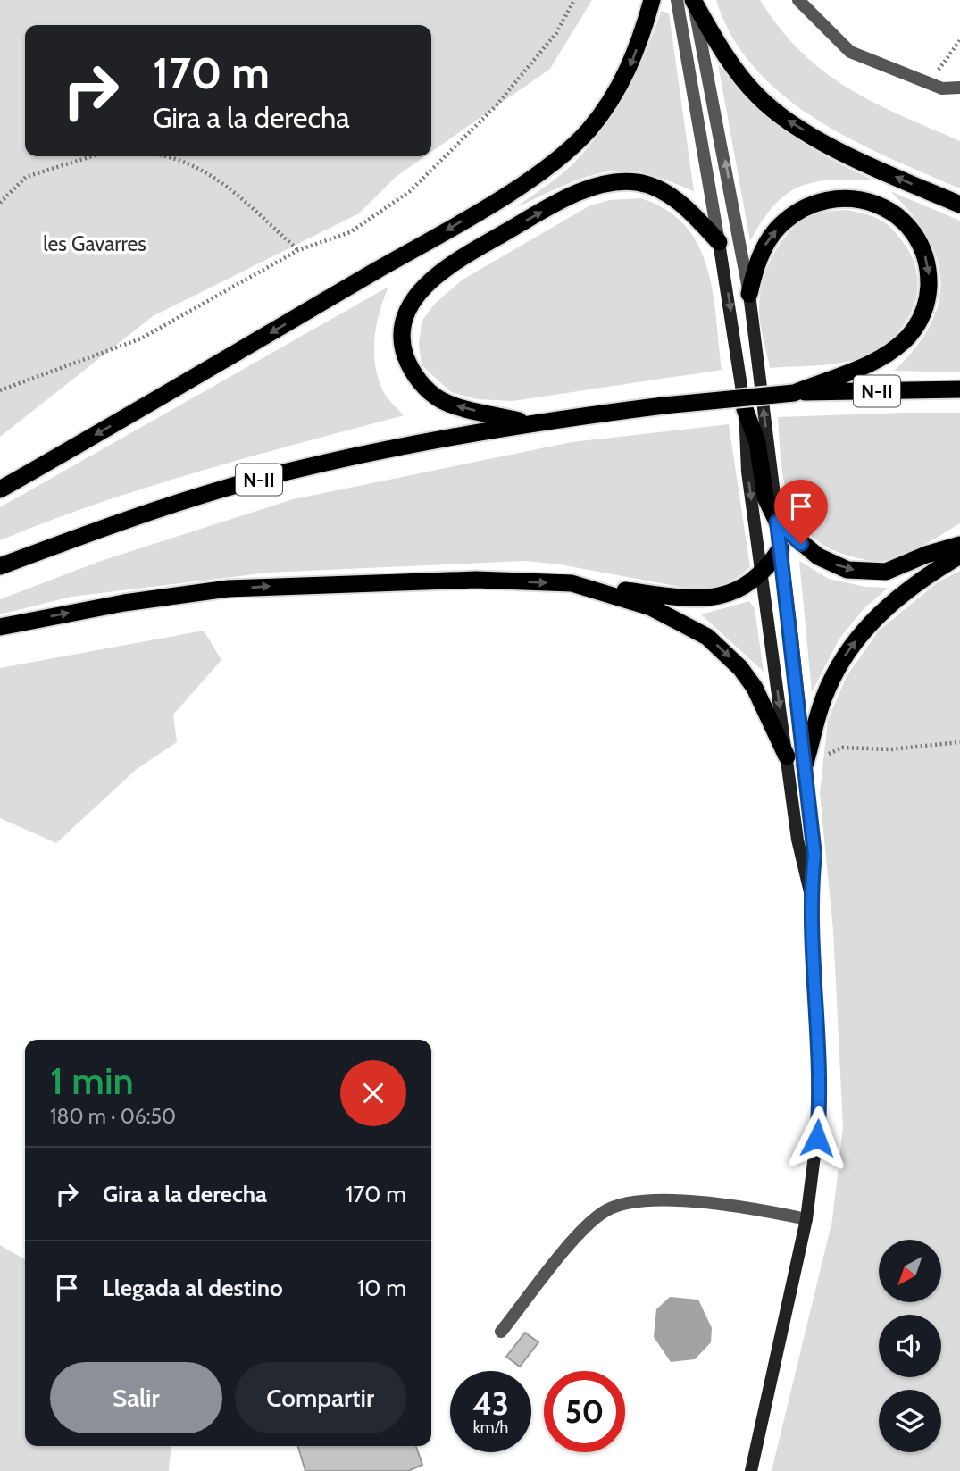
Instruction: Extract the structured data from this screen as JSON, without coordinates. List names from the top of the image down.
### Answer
{
  "streets": {
    "highway": ["N-II"]
  },
  "parks": ["les Gavarres"],
  "north": "bottom left",
  "page": {
    "turn": ["170 m", "Gira a la derecha"],
    "heading": ["1 min", "180 m · 06:50"],
    "list": [
      {
        "name": "Gira a la derecha",
        "value": "170 m"
      },
      {
        "name": "Llegada al destino",
        "value": "10 m"
      }
    ],
    "buttons": ["Salir", "Compartir"],
    "speed": "43 km/h",
    "limit": "50"
  }
}
